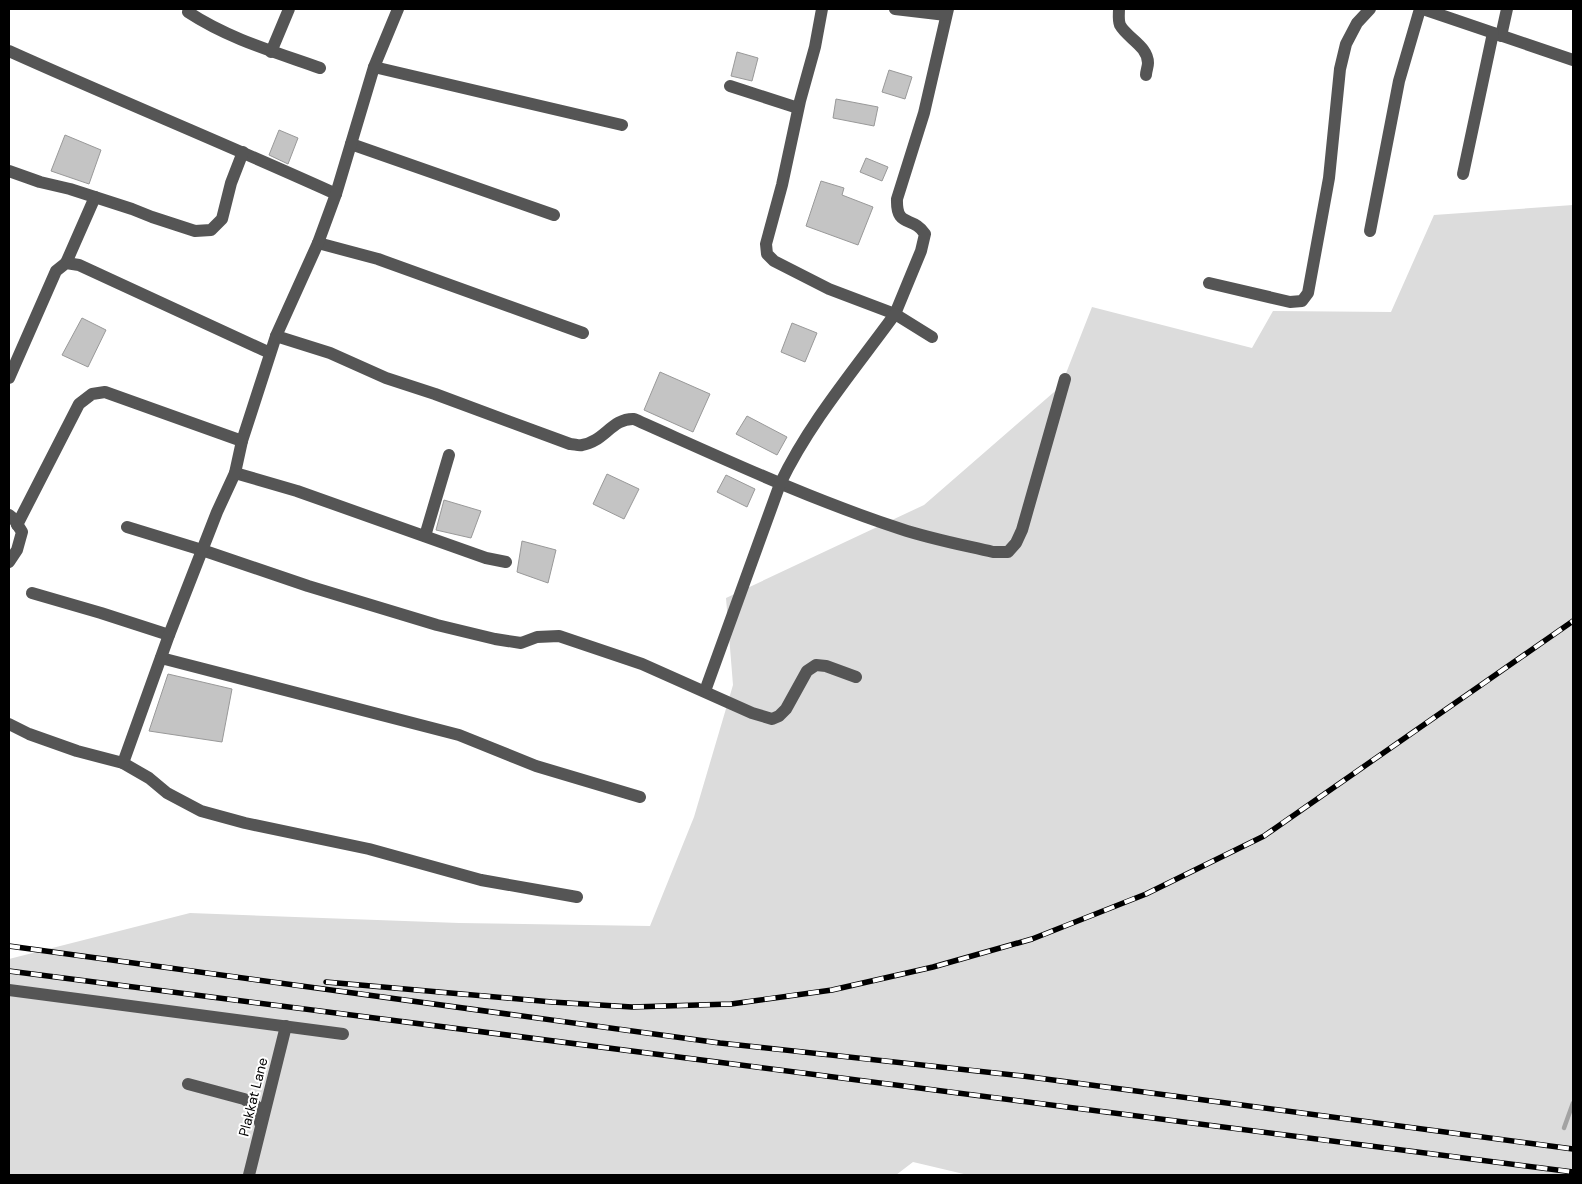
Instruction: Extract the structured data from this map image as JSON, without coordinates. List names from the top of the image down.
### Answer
{
  "streets": {
    "street": ["Plakkat Lane"]
  }
}
